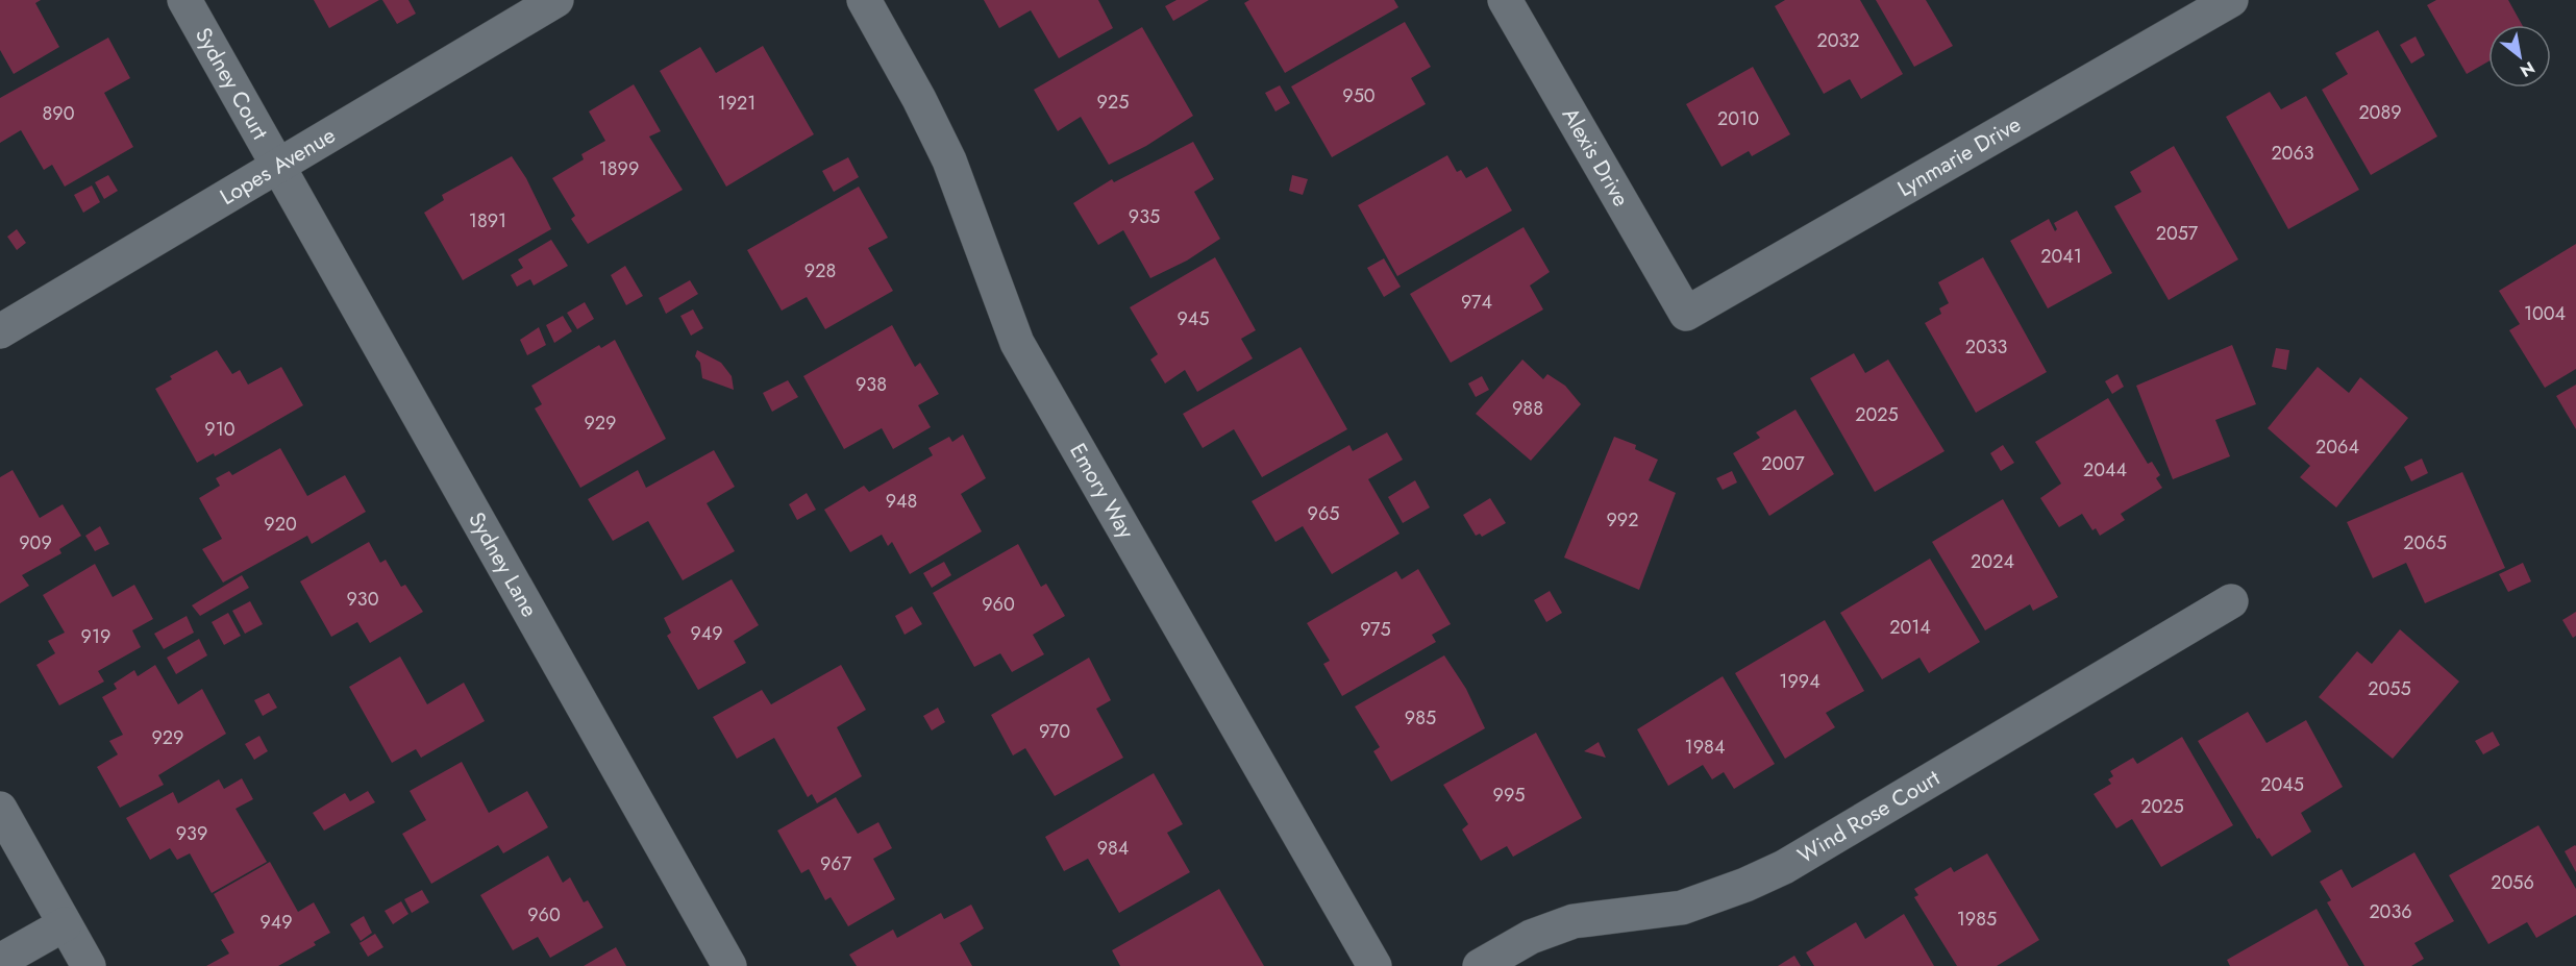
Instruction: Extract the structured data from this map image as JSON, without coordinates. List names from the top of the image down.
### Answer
{
  "streets": {
    "street": [
      "Sydney Court",
      "Alexis Drive",
      "Lynmarie Drive",
      "Lopes Avenue",
      "Emory Way",
      "Sydney Lane",
      "Wind Rose Court"
    ]
  },
  "crossings": [
    ["Sydney Court", "Lopes Avenue"],
    ["Sydney Court", "Sydney Lane"],
    ["Alexis Drive", "Lynmarie Drive"],
    ["Lopes Avenue", "Sydney Lane"]
  ],
  "house_numbers": [
    "2032",
    "950",
    "925",
    "1921",
    "2089",
    "890",
    "2010",
    "2063",
    "1899",
    "935",
    "1891",
    "2057",
    "2041",
    "928",
    "974",
    "1004",
    "945",
    "2033",
    "938",
    "988",
    "2025",
    "929",
    "910",
    "2064",
    "2007",
    "2044",
    "948",
    "965",
    "992",
    "920",
    "909",
    "2065",
    "2024",
    "930",
    "960",
    "2014",
    "975",
    "949",
    "919",
    "1994",
    "2055",
    "985",
    "970",
    "929",
    "1984",
    "2045",
    "995",
    "2025",
    "939",
    "984",
    "967",
    "2056",
    "2036",
    "960",
    "1985",
    "949"
  ],
  "north": "bottom right"
}
